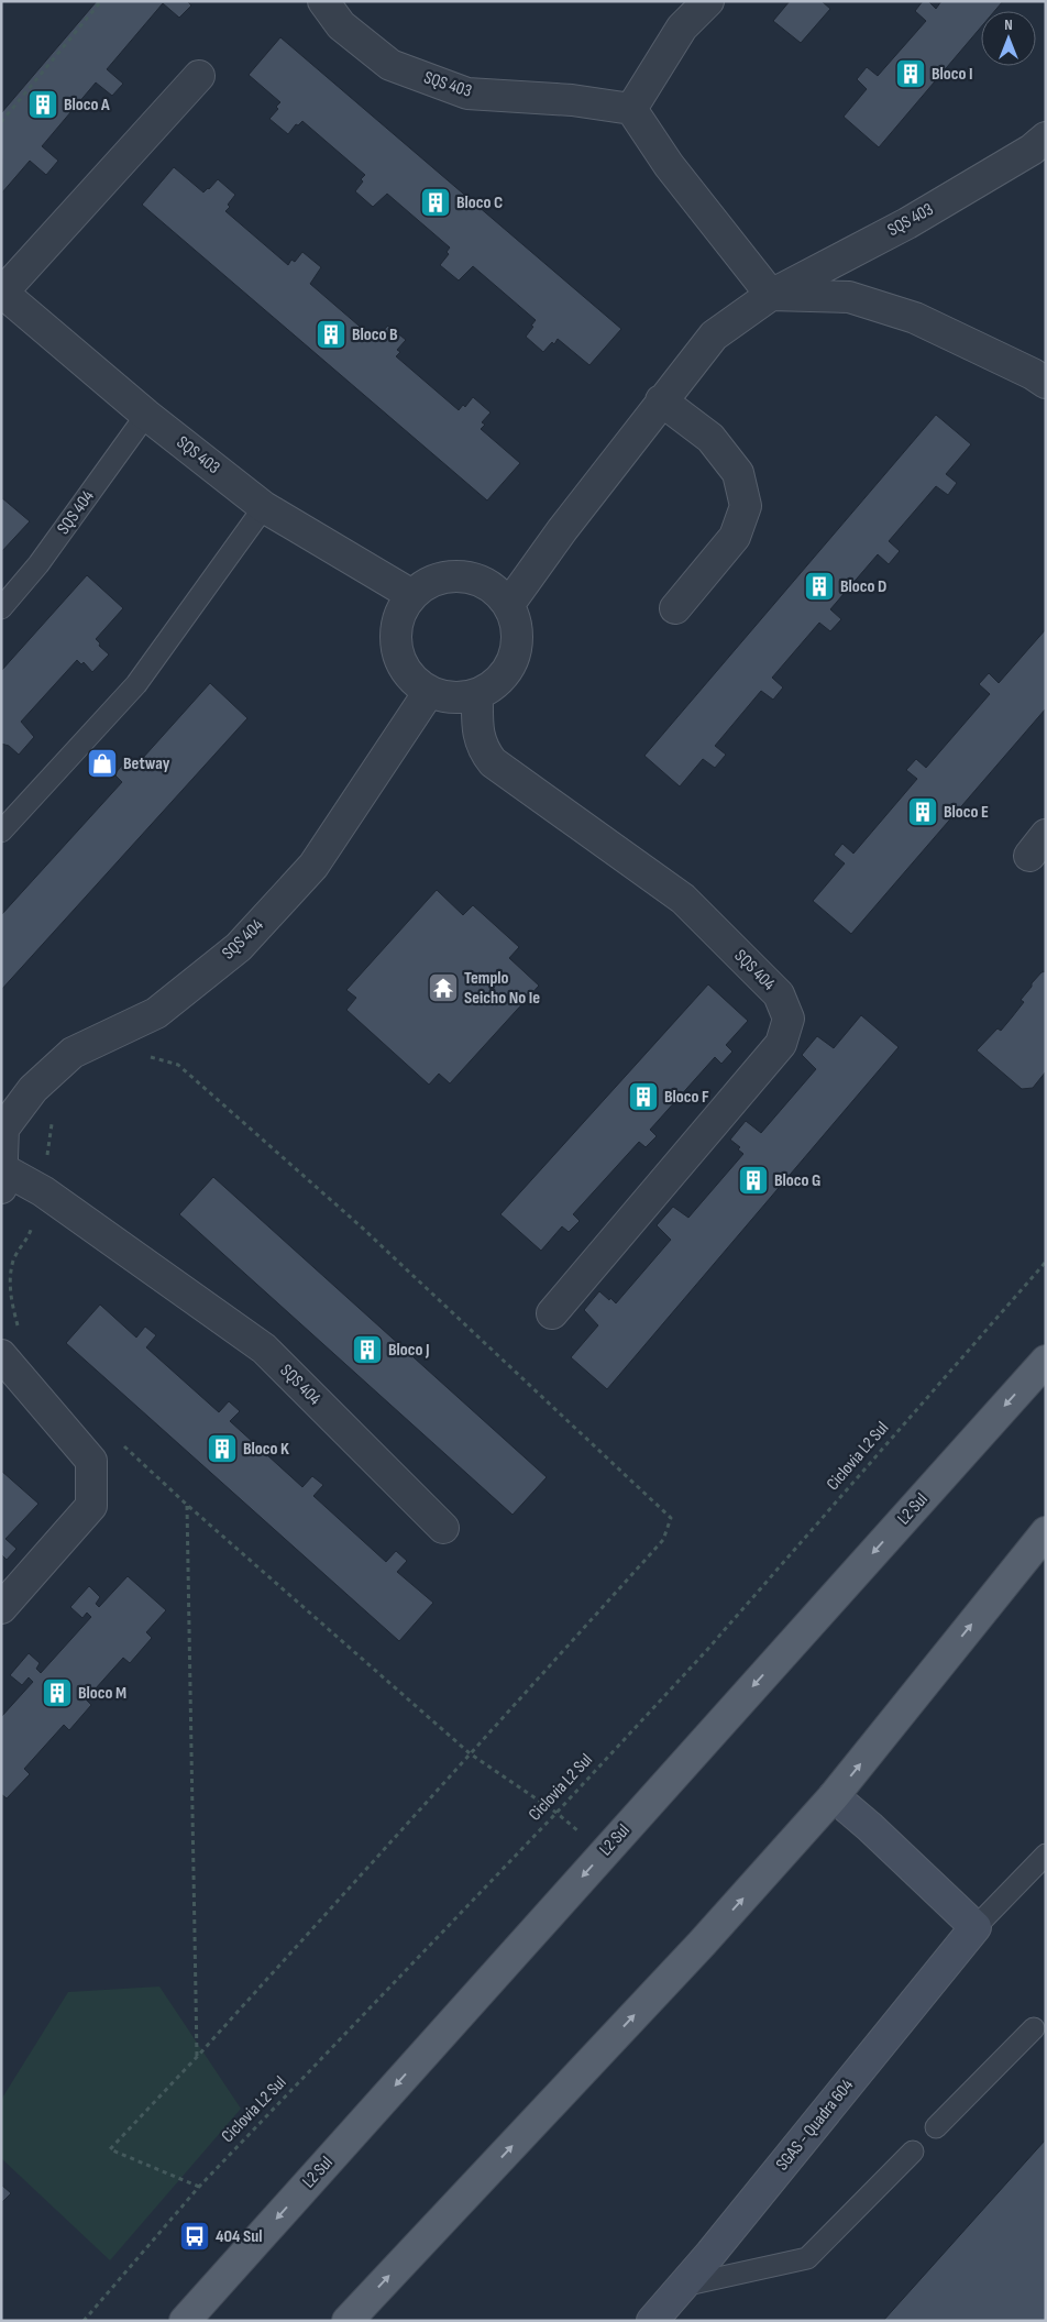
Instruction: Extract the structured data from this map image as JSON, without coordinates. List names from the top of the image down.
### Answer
{
  "streets": {
    "main road": ["L2 Sul"],
    "street": ["SQS 403", "SQS 404", "SGAS - Quadra 604"],
    "path": ["Ciclovia L2 Sul"]
  },
  "crossings": [
    ["SQS 403", "SQS 404"]
  ],
  "places": {
    "building": [
      "Bloco I",
      "Bloco A",
      "Bloco C",
      "Bloco B",
      "Bloco D",
      "Bloco E",
      "Bloco F",
      "Bloco G",
      "Bloco J",
      "Bloco K",
      "Bloco M"
    ],
    "shop": ["Betway"],
    "temple": ["Templo Seicho No Ie"],
    "bus stop": ["404 Sul"]
  },
  "north": "top"
}
